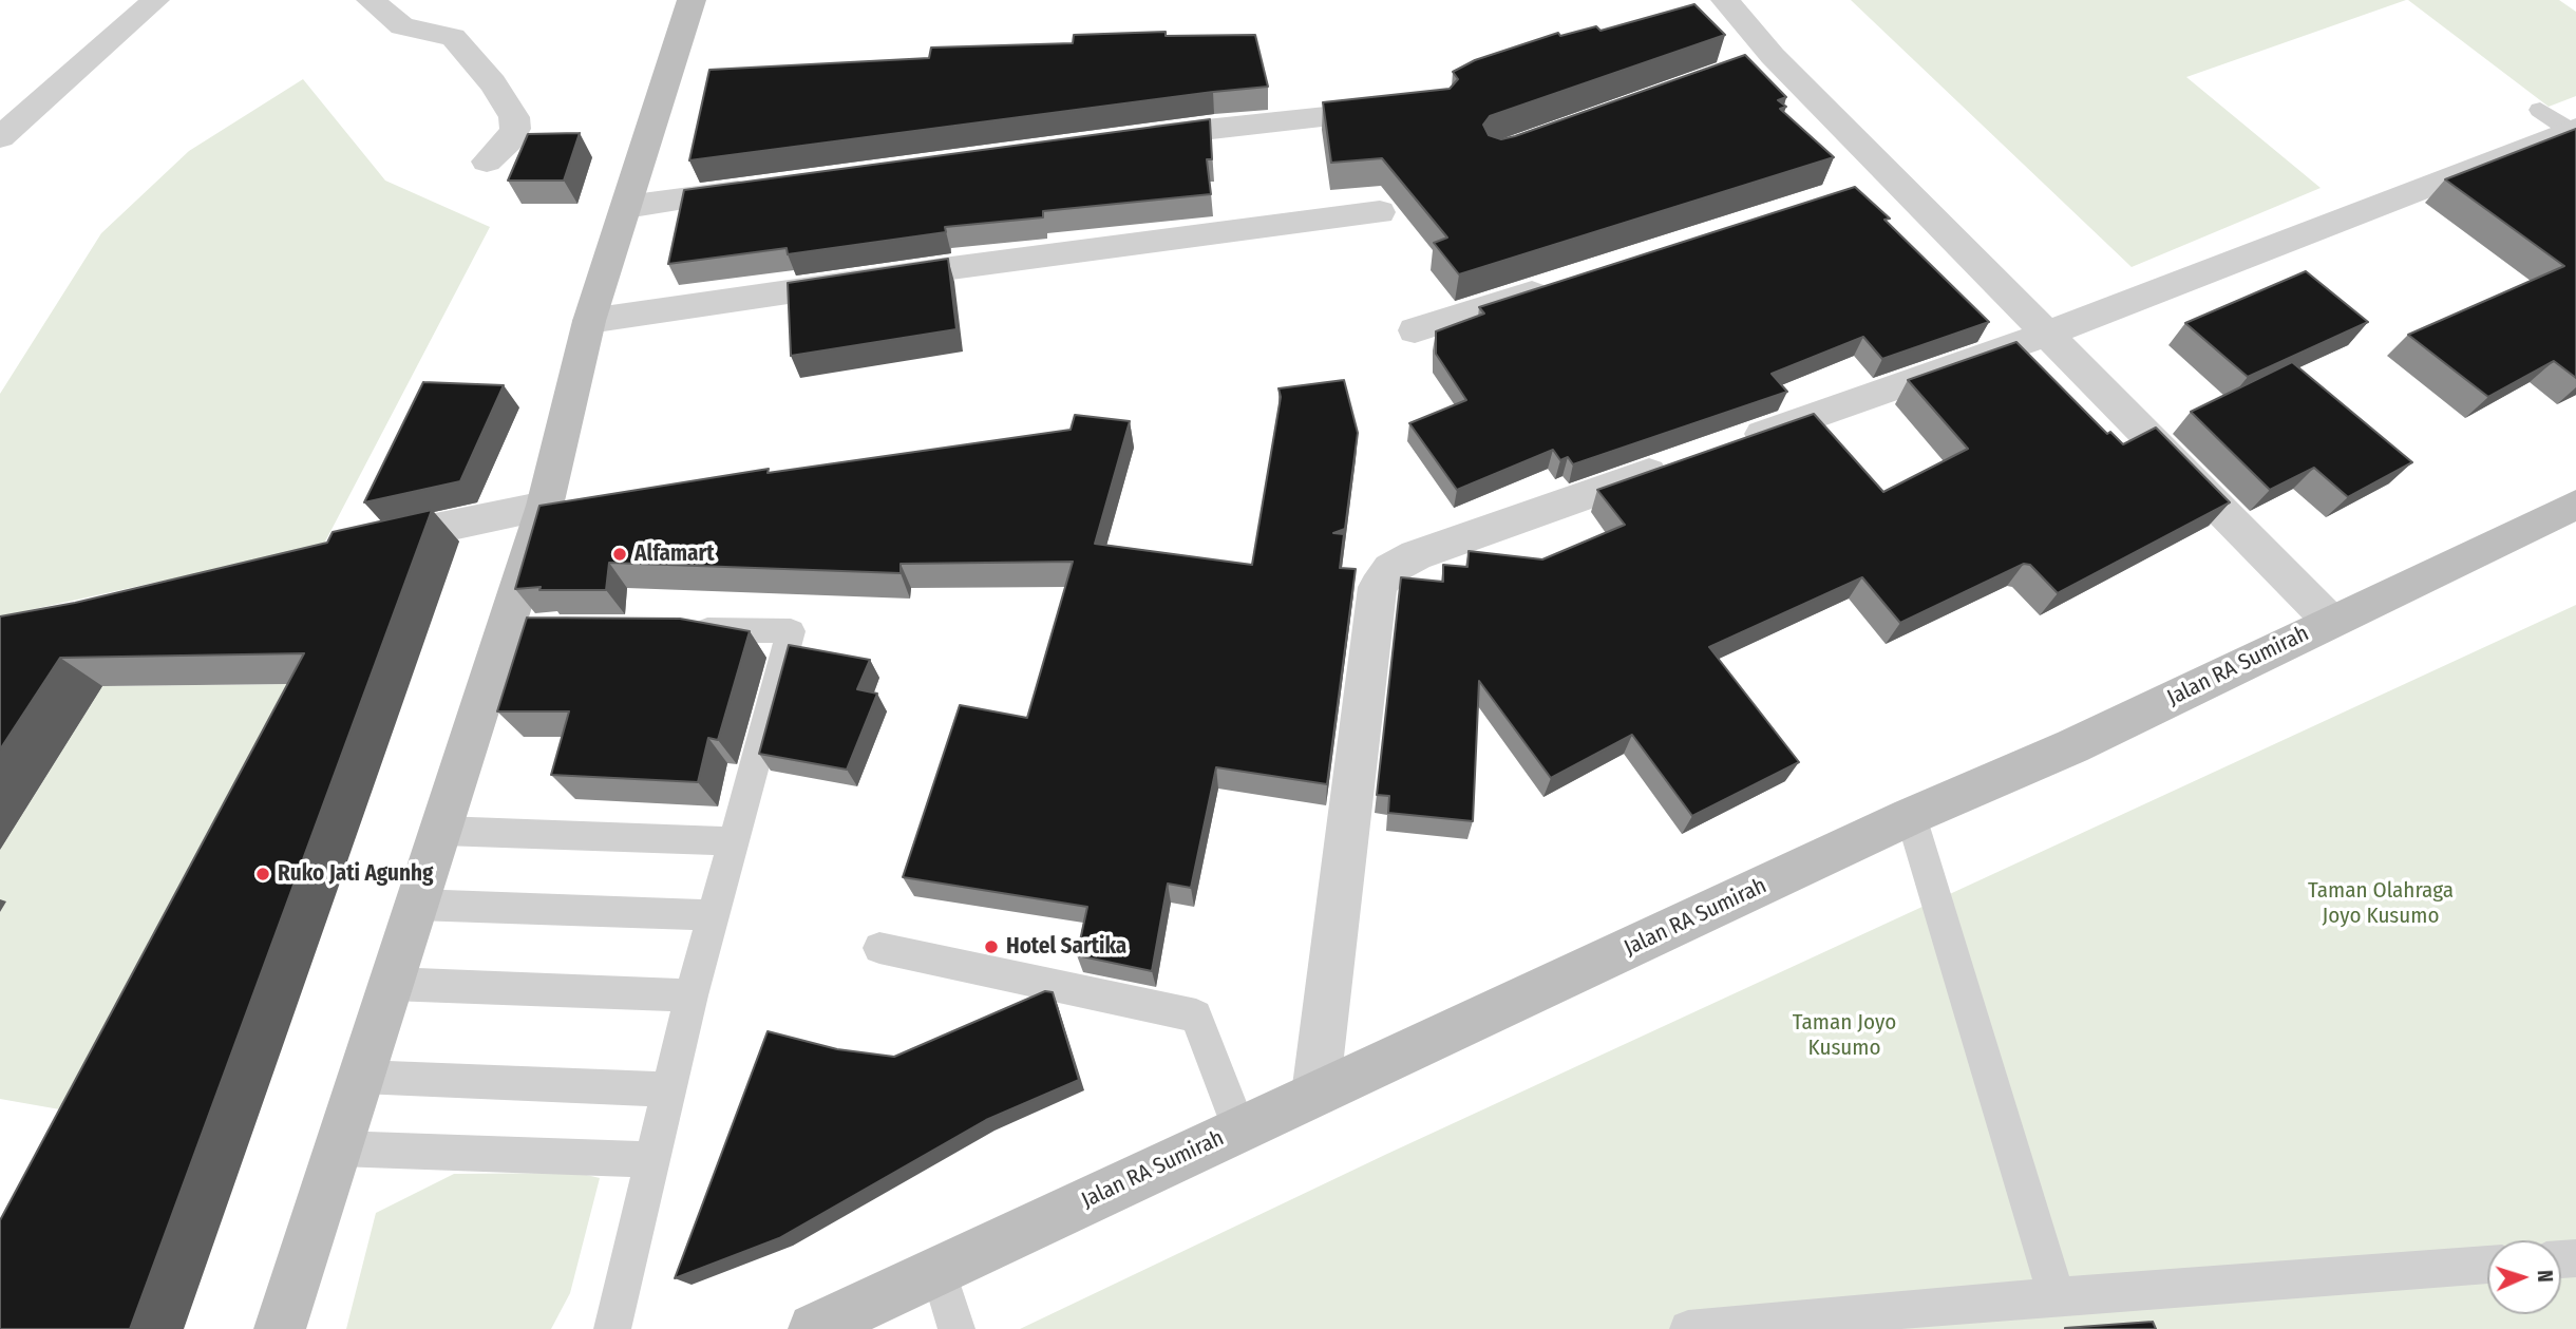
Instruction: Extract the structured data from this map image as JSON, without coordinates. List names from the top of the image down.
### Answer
{
  "streets": {
    "main road": ["Jalan RA Sumirah"]
  },
  "parks": ["Taman Olahraga Joyo Kusumo", "Taman Joyo Kusumo"],
  "places": ["Alfamart", "Ruko Jati Agunhg", "Hotel Sartika"],
  "north": "right"
}
